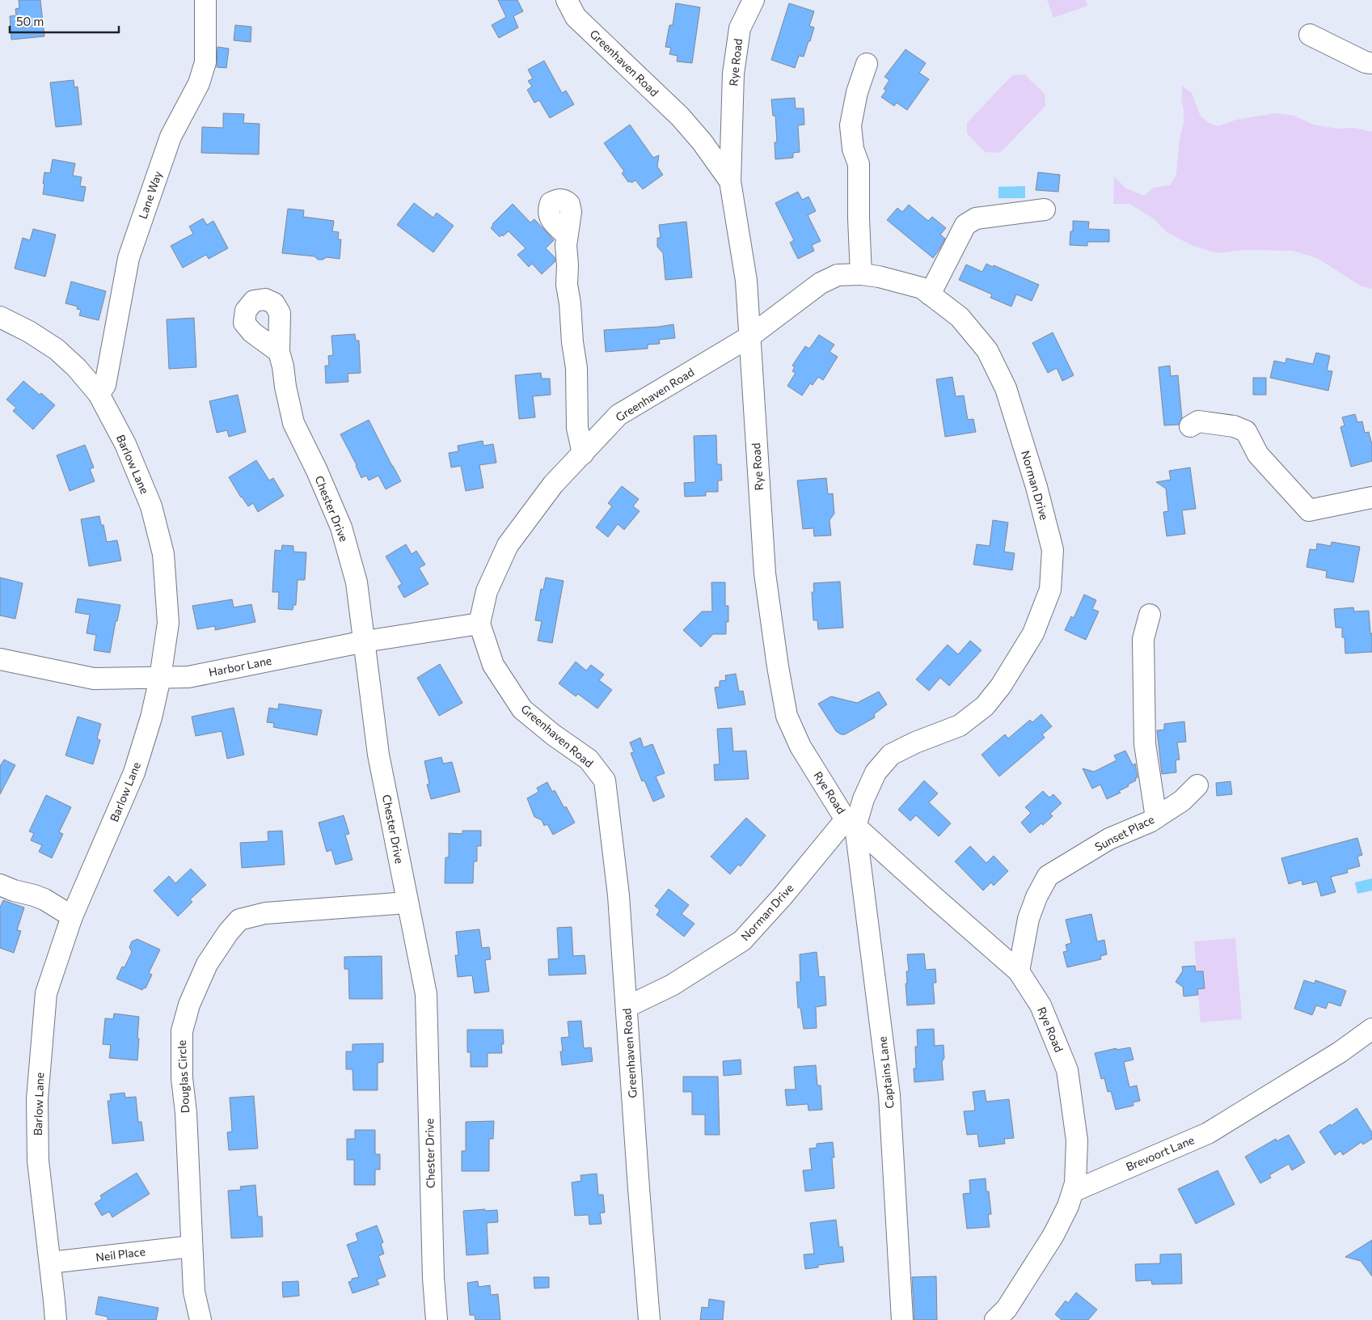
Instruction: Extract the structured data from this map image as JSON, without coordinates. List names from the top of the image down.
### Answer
{
  "streets": {
    "street": [
      "Rye Road",
      "Greenhaven Road",
      "Lane Way",
      "Barlow Lane",
      "Norman Drive",
      "Chester Drive",
      "Harbor Lane",
      "Sunset Place",
      "Captains Lane",
      "Douglas Circle",
      "Brevoort Lane",
      "Neil Place"
    ]
  },
  "crossings": [
    ["Rye Road", "Greenhaven Road"],
    ["Rye Road", "Norman Drive"],
    ["Rye Road", "Sunset Place"],
    ["Rye Road", "Captains Lane"],
    ["Rye Road", "Brevoort Lane"],
    ["Greenhaven Road", "Norman Drive"],
    ["Greenhaven Road", "Harbor Lane"],
    ["Lane Way", "Barlow Lane"],
    ["Barlow Lane", "Harbor Lane"],
    ["Barlow Lane", "Neil Place"],
    ["Norman Drive", "Captains Lane"],
    ["Chester Drive", "Harbor Lane"],
    ["Chester Drive", "Douglas Circle"],
    ["Douglas Circle", "Neil Place"]
  ],
  "scale_bar": "50 m"
}
